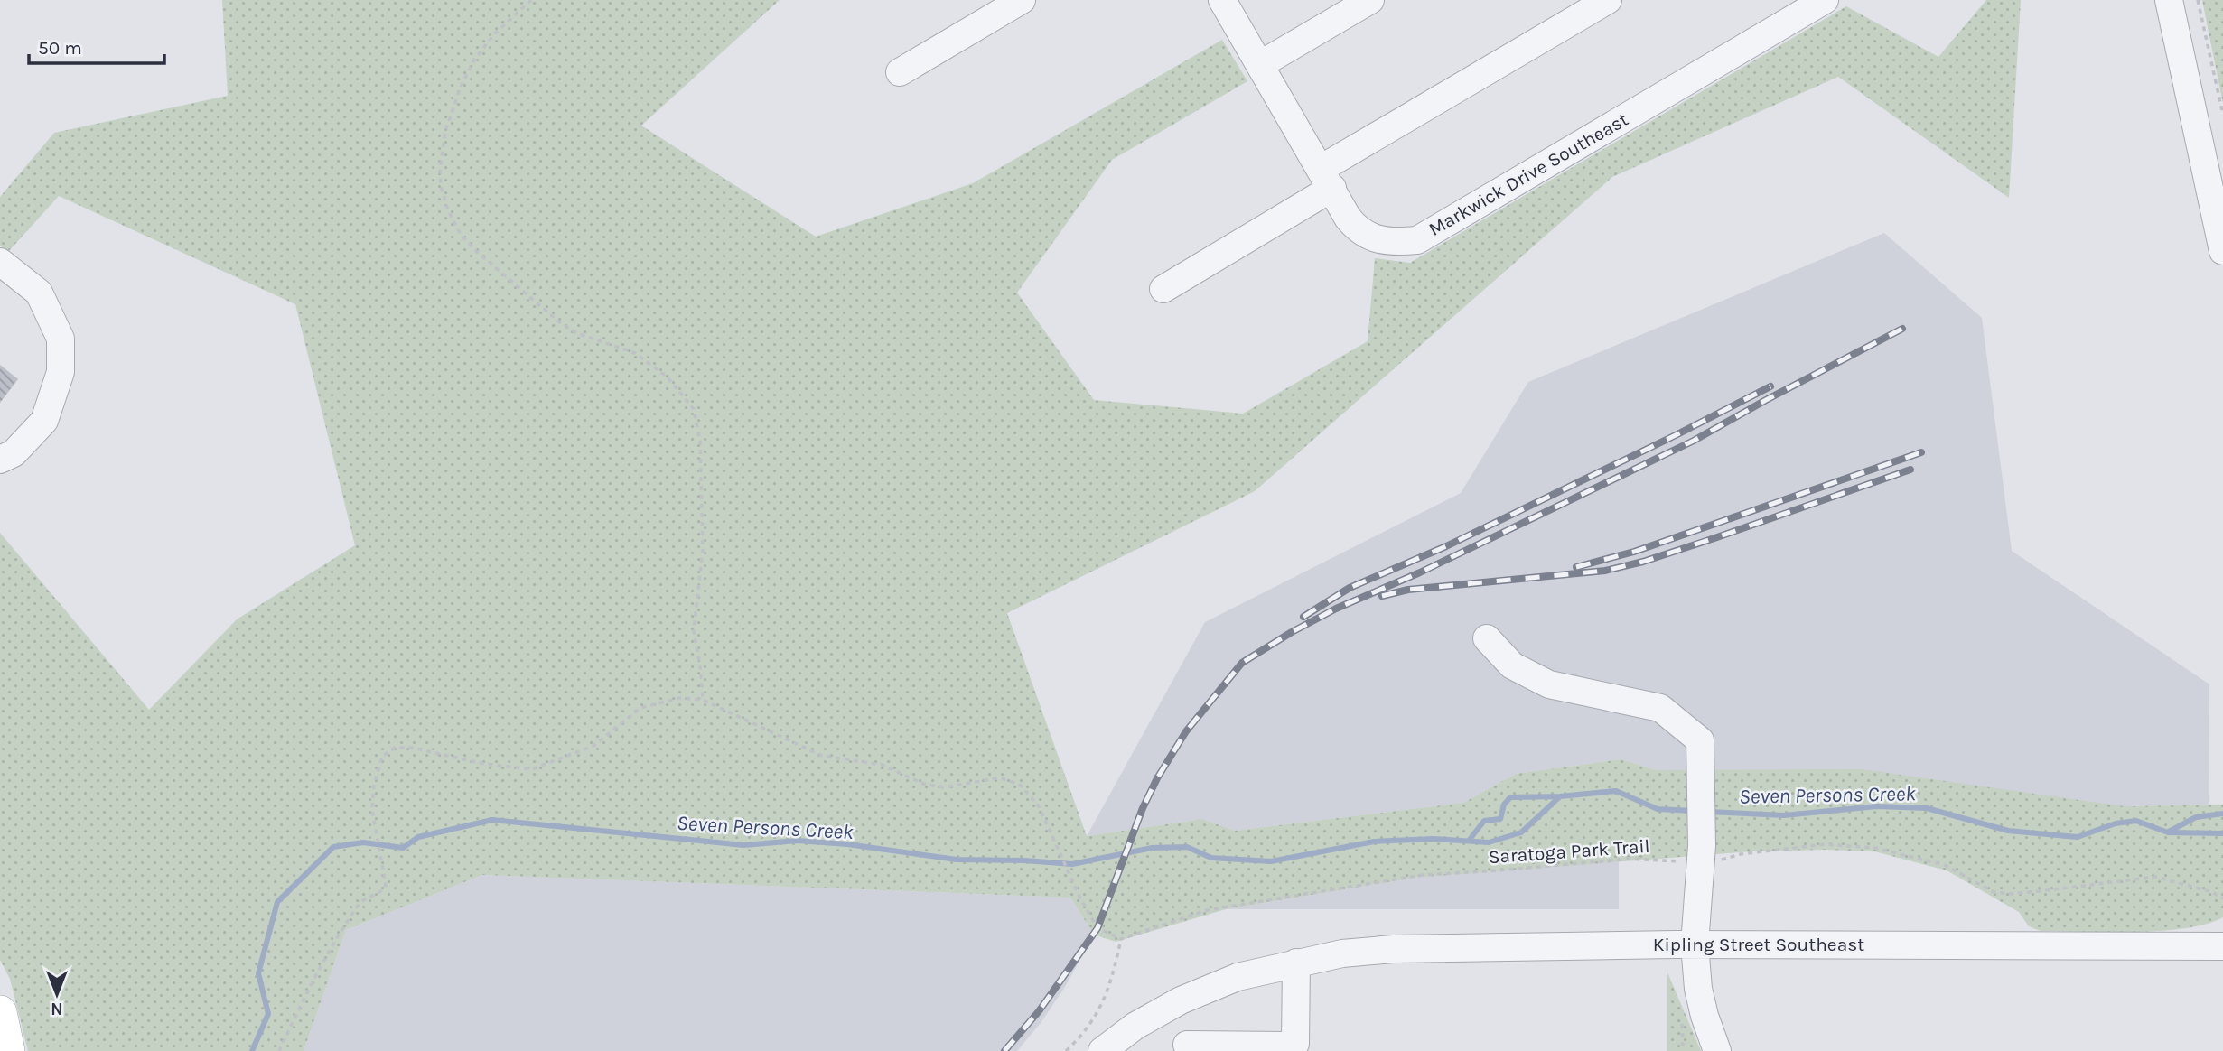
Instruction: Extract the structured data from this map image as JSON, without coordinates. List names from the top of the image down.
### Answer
{
  "streets": {
    "street": ["Markwick Drive Southeast", "Kipling Street Southeast"],
    "path": ["Saratoga Park Trail"]
  },
  "water": ["Seven Persons Creek"],
  "scale_bar": "50 m",
  "north": "bottom"
}
